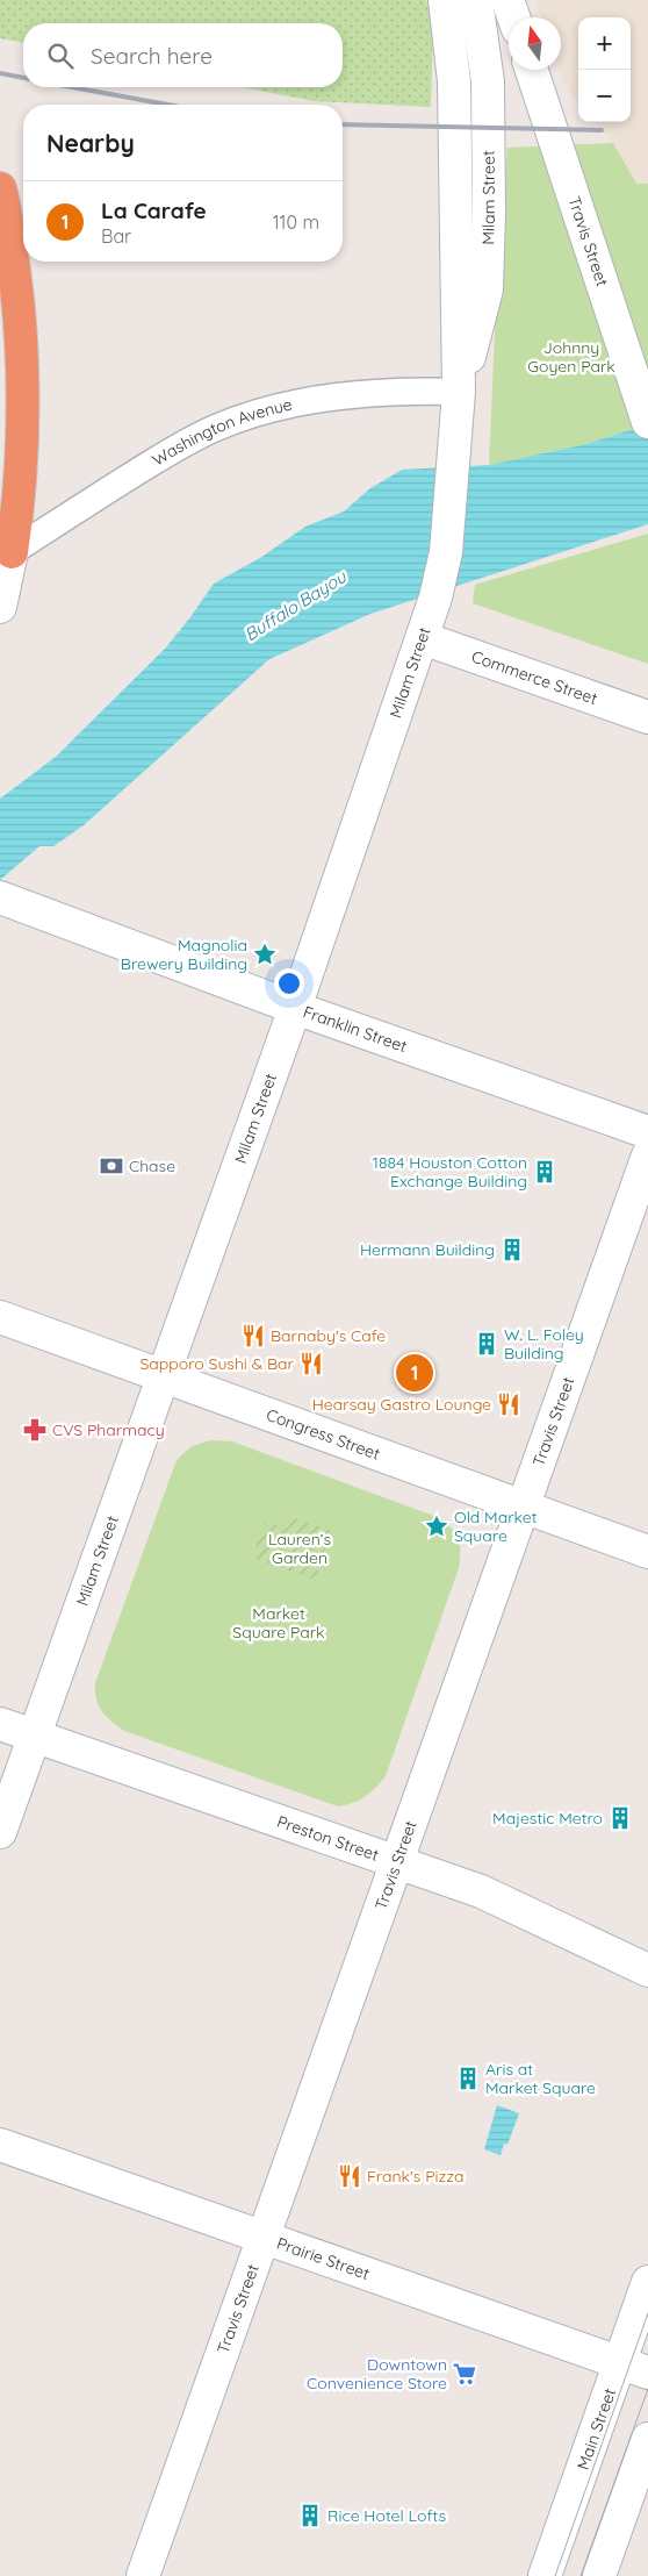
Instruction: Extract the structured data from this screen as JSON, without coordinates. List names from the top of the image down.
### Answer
{
  "streets": {
    "main road": [
      "Milam Street",
      "Travis Street",
      "Commerce Street",
      "Franklin Street",
      "Congress Street",
      "Preston Street",
      "Prairie Street",
      "Main Street"
    ],
    "street": ["Washington Avenue"]
  },
  "crossings": [
    ["Milam Street", "Washington Avenue"],
    ["Milam Street", "Commerce Street"],
    ["Milam Street", "Franklin Street"],
    ["Milam Street", "Congress Street"],
    ["Milam Street", "Preston Street"],
    ["Travis Street", "Congress Street"],
    ["Travis Street", "Preston Street"],
    ["Travis Street", "Prairie Street"],
    ["Prairie Street", "Main Street"]
  ],
  "water": ["Buffalo Bayou"],
  "parks": ["Johnny Goyen Park", "Lauren’s Garden", "Market Square Park"],
  "places": {
    "place": ["Magnolia Brewery Building", "Old Market Square"],
    "bank": ["Chase"],
    "building": [
      "1884 Houston Cotton Exchange Building",
      "Hermann Building",
      "W. L. Foley Building",
      "Majestic Metro",
      "Aris at Market Square",
      "Rice Hotel Lofts"
    ],
    "restaurant": [
      "Barnaby's Cafe",
      "Sapporo Sushi & Bar",
      "Hearsay Gastro Lounge",
      "Frank's Pizza"
    ],
    "pharmacy": ["CVS Pharmacy"],
    "supermarket": ["Downtown Convenience Store"]
  },
  "north": "top",
  "page": {
    "map_buttons": ["+", "−"],
    "search": "Search here",
    "heading": "Nearby",
    "list": [
      {
        "mark": "1",
        "name": "La Carafe",
        "note": "Bar",
        "value": "110 m"
      }
    ],
    "pins": "1"
  }
}
